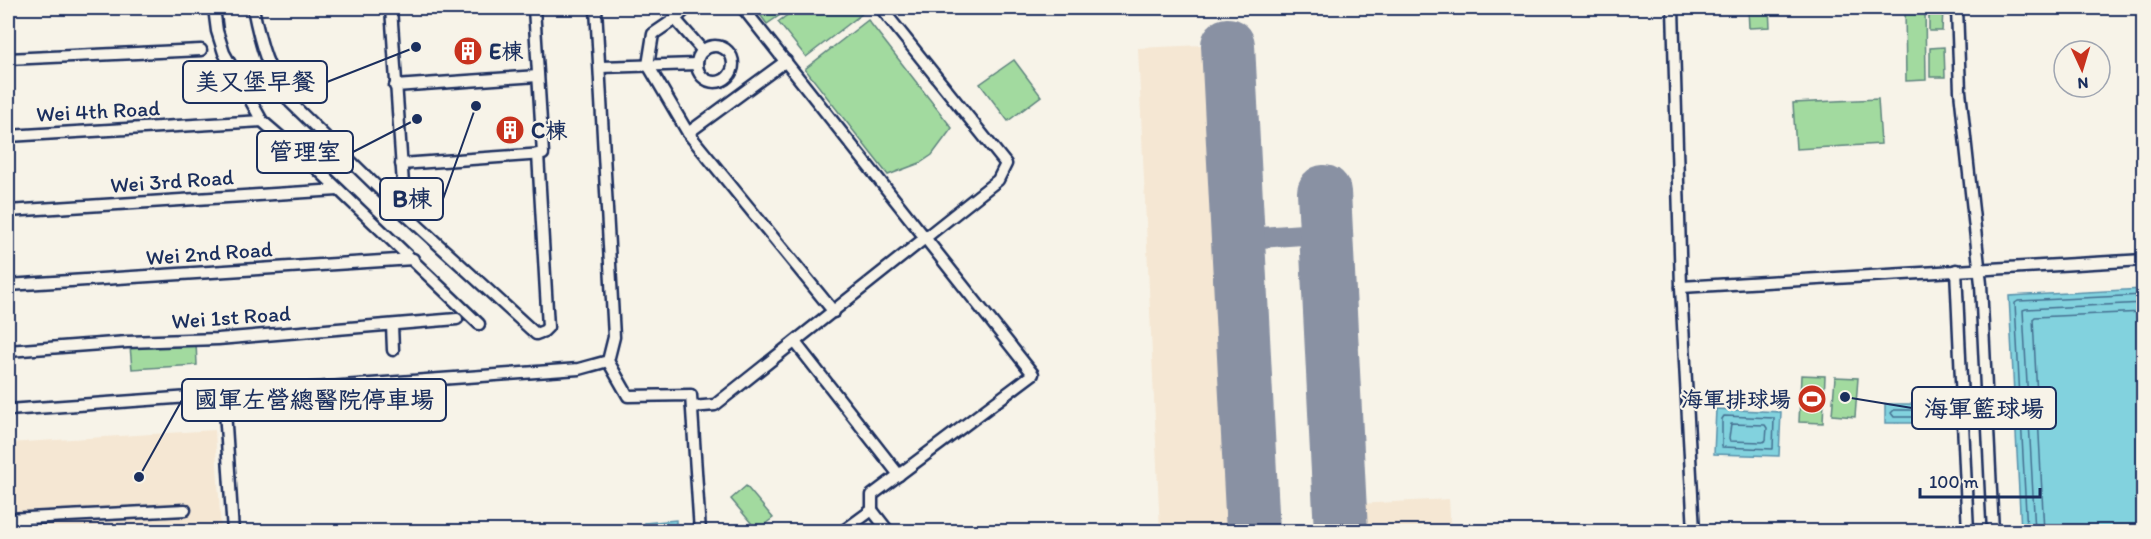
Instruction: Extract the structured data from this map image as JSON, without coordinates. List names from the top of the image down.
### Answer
{
  "streets": {
    "street": [
      "Wei 4th Road",
      "Wei 3rd Road",
      "Wei 2nd Road",
      "Wei 1st Road"
    ]
  },
  "places": {
    "other": [
      "美又堡早餐",
      "B棟",
      "管理室",
      "海軍籃球場",
      "國軍左營總醫院停車場"
    ],
    "building": ["E棟", "C棟"],
    "sports": ["海軍排球場"]
  },
  "scale_bar": "100 m",
  "north": "bottom"
}
